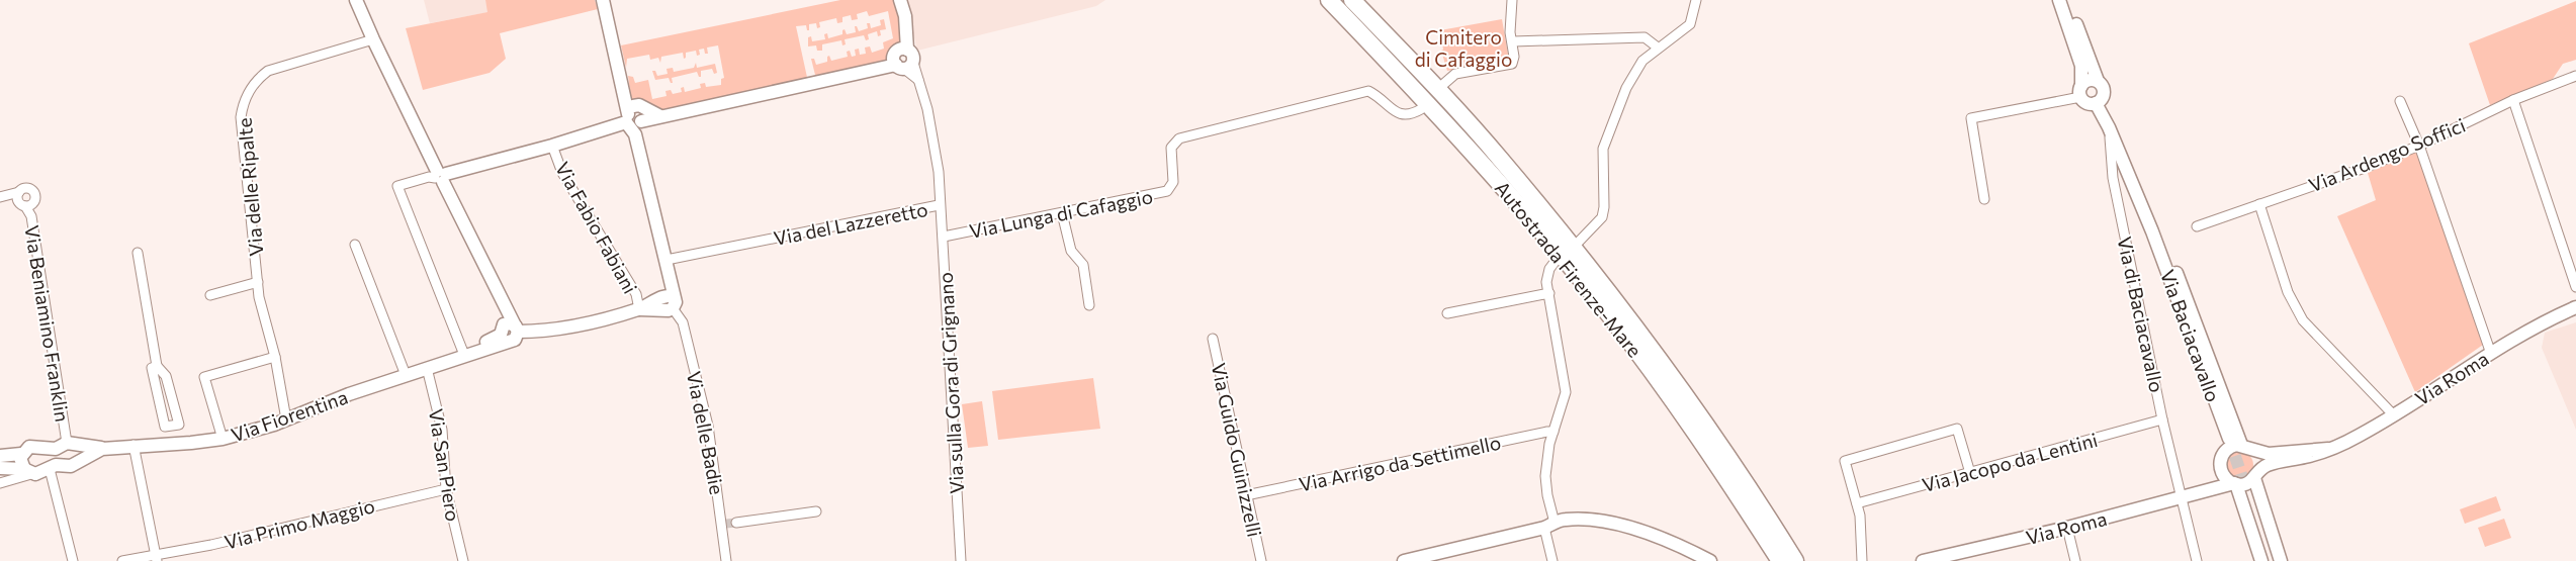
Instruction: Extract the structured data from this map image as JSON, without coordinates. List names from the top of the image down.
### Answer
{
  "streets": {
    "highway": ["Autostrada Firenze-Mare"],
    "street": [
      "Via Ardengo Soffici",
      "Via delle Ripalte",
      "Via Lunga di Cafaggio",
      "Via del Lazzeretto",
      "Via Fabio Fabiani",
      "Via di Baciacavallo",
      "Via Beniamino Franklin",
      "Via Roma",
      "Via sulla Gora di Grignano",
      "Via Fiorentina",
      "Via delle Badie",
      "Via Guido Guinizzelli",
      "Via Jacopo da Lentini",
      "Via Arrigo da Settimello",
      "Via San Piero",
      "Via Primo Maggio"
    ]
  },
  "crossings": [
    ["Via delle Ripalte", "Via Fiorentina"],
    ["Via Lunga di Cafaggio", "Via sulla Gora di Grignano"],
    ["Via del Lazzeretto", "Via sulla Gora di Grignano"],
    ["Via del Lazzeretto", "Via delle Badie"],
    ["Via di Baciacavallo", "Via Roma"],
    ["Via di Baciacavallo", "Via Jacopo da Lentini"],
    ["Via Beniamino Franklin", "Via Fiorentina"],
    ["Via Fiorentina", "Via San Piero"],
    ["Via Guido Guinizzelli", "Via Arrigo da Settimello"],
    ["Via San Piero", "Via Primo Maggio"]
  ],
  "parks": ["Cimitero di Cafaggio"]
}
